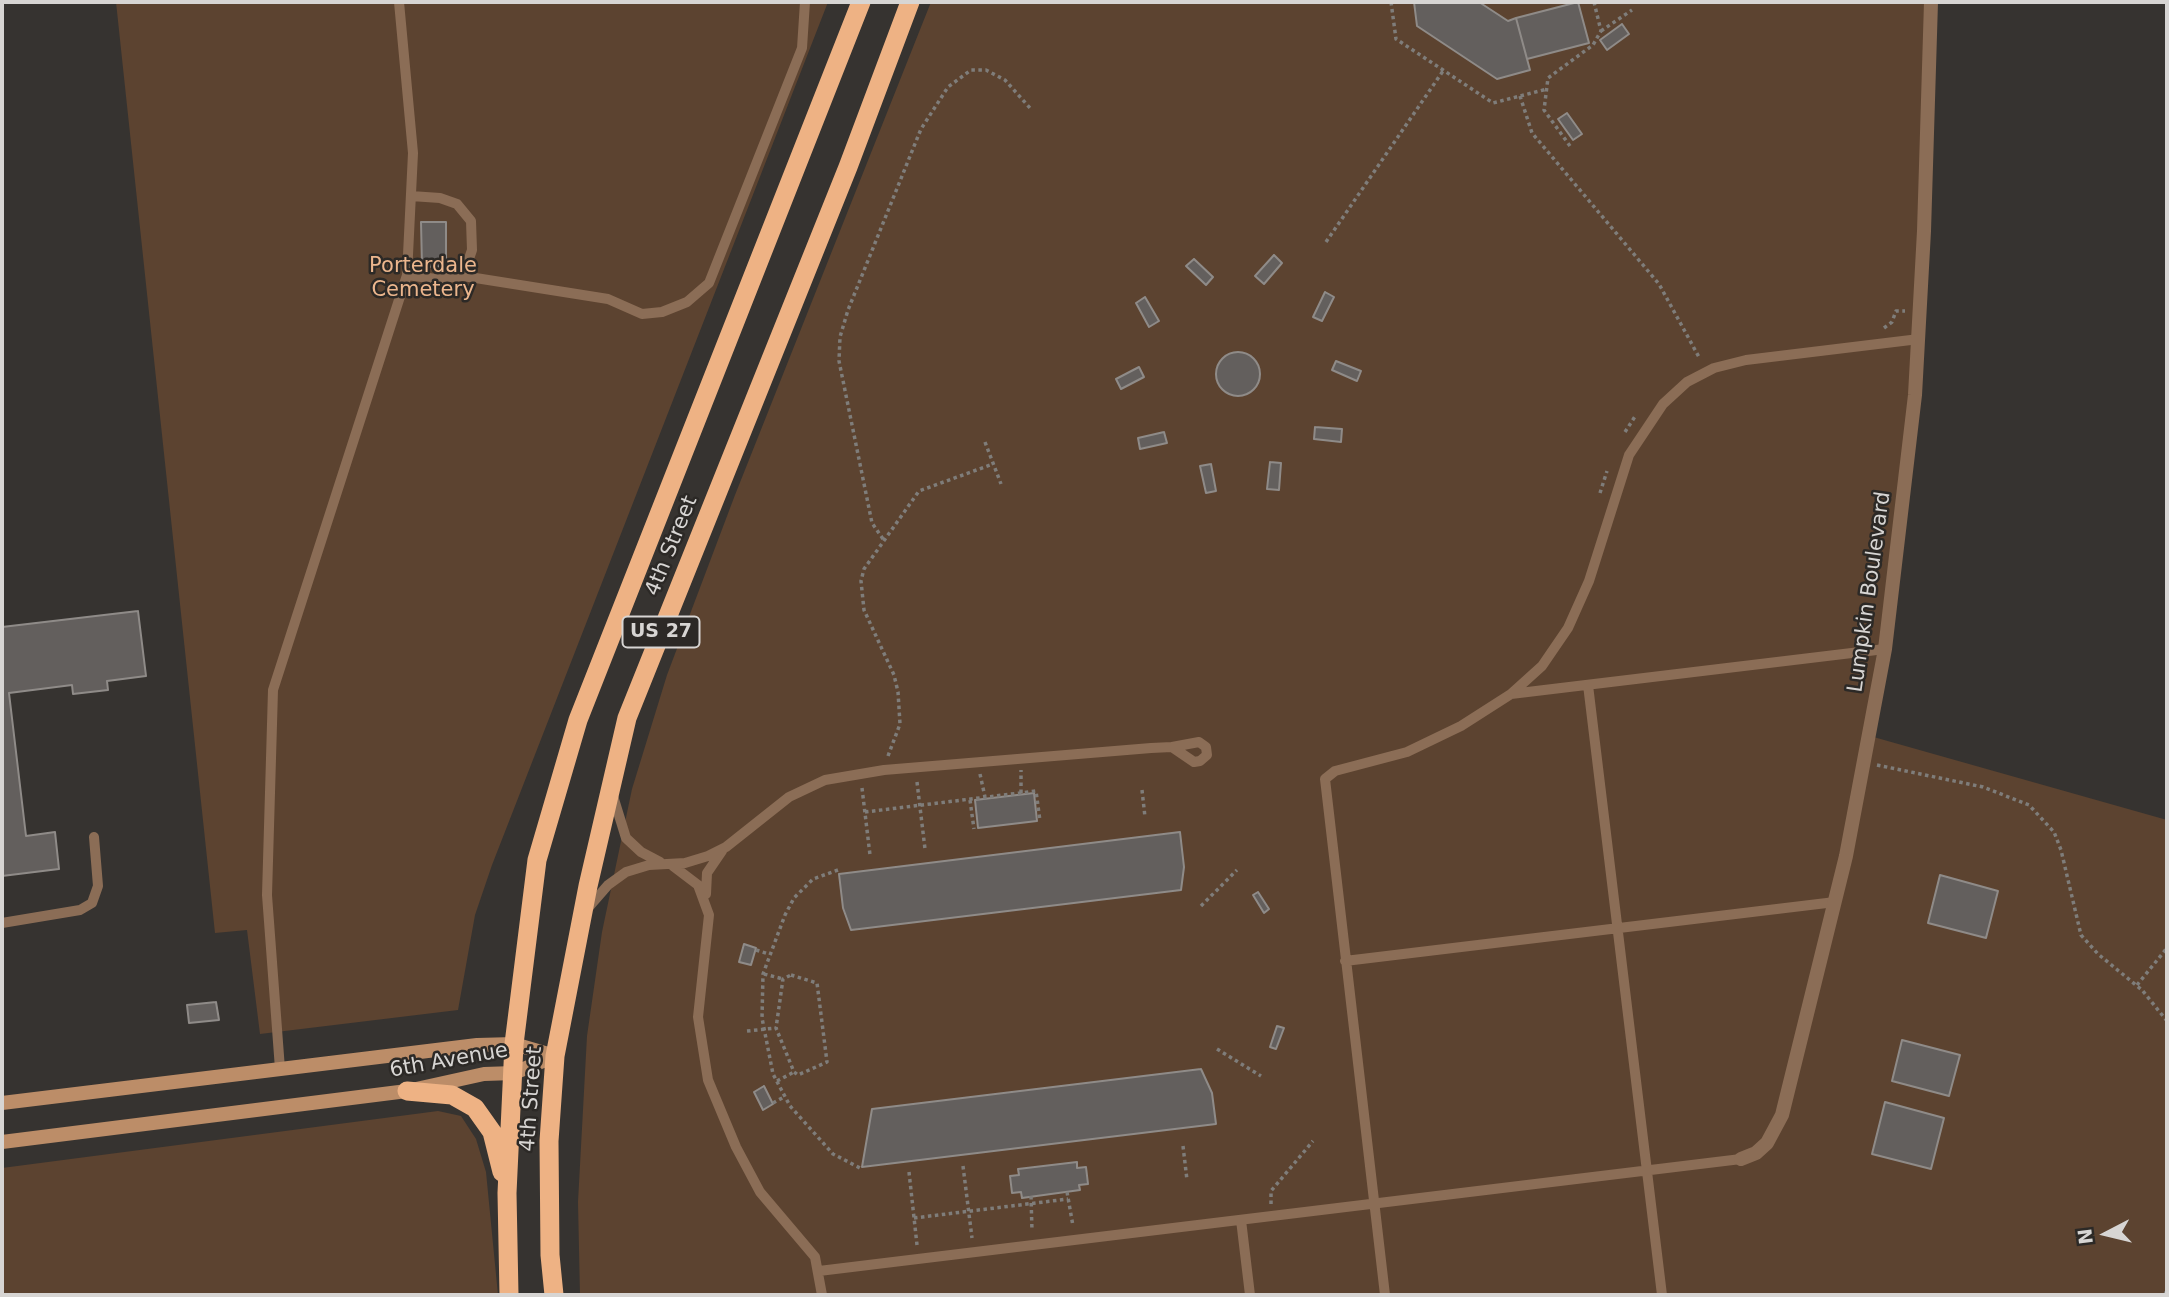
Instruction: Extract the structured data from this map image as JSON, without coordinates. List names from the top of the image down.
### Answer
{
  "streets": {
    "highway": ["4th Street", "US 27"],
    "main road": ["6th Avenue"],
    "street": ["Lumpkin Boulevard"]
  },
  "crossings": [
    ["4th Street", "6th Avenue"]
  ],
  "parks": ["Porterdale Cemetery"],
  "north": "left"
}
